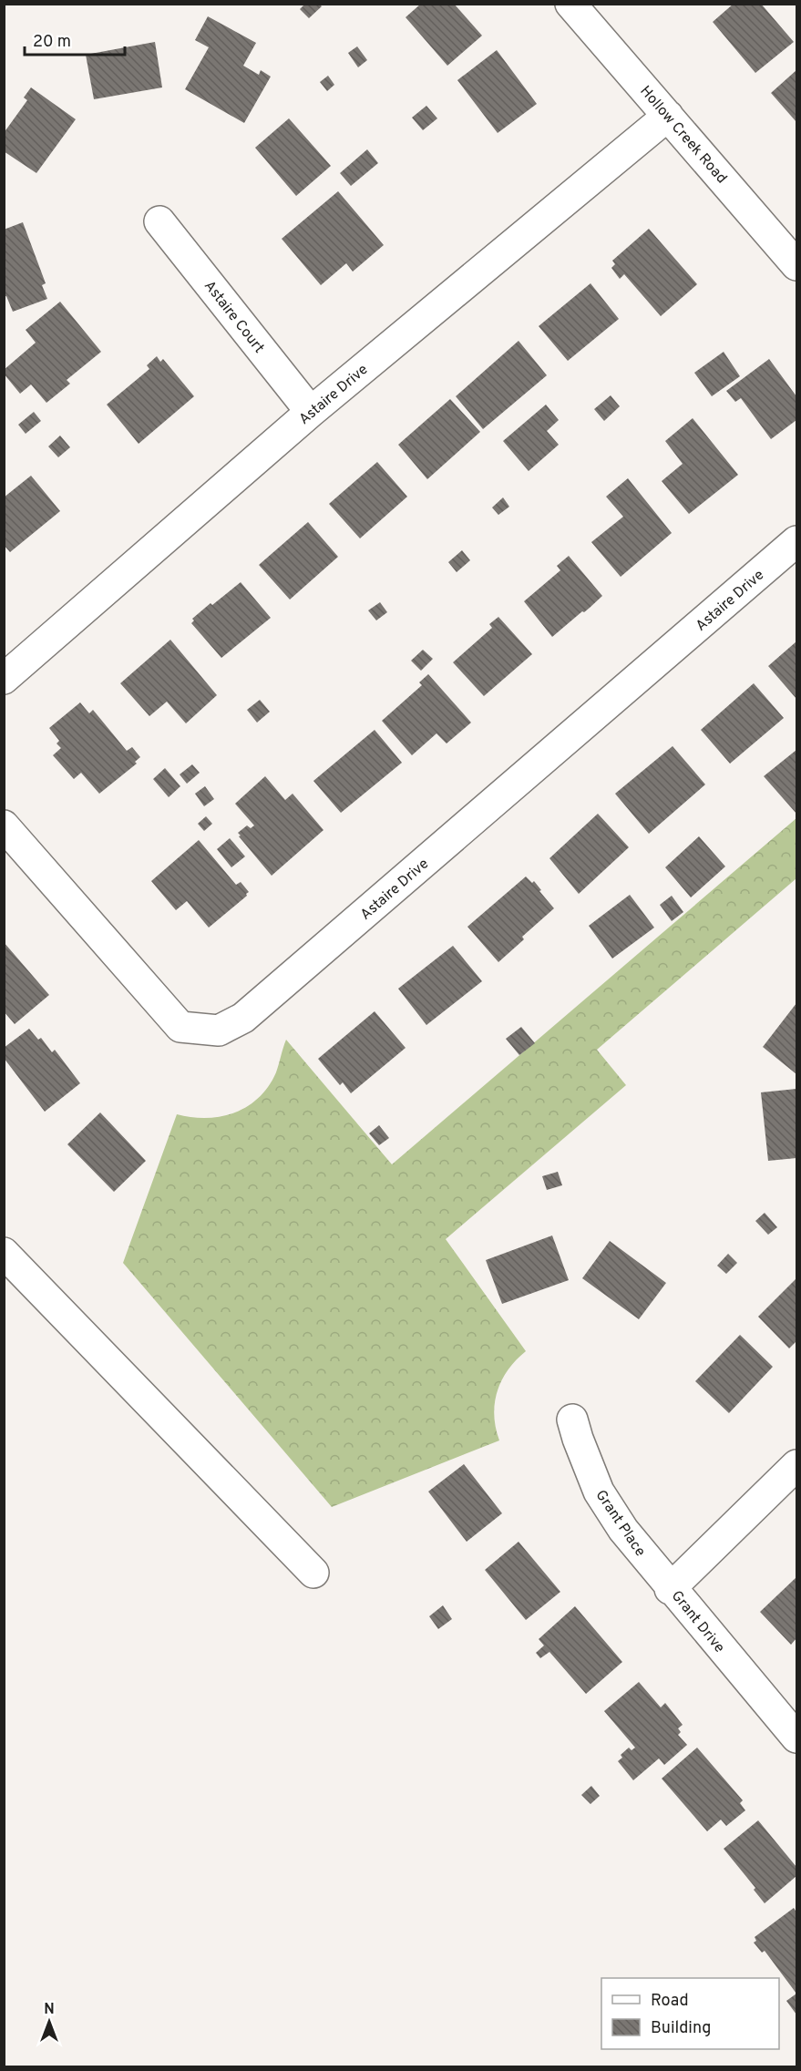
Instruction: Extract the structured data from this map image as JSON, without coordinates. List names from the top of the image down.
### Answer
{
  "streets": {
    "street": [
      "Hollow Creek Road",
      "Astaire Court",
      "Astaire Drive",
      "Grant Place",
      "Grant Drive"
    ]
  },
  "crossings": [
    ["Hollow Creek Road", "Astaire Drive"],
    ["Astaire Court", "Astaire Drive"],
    ["Grant Place", "Grant Drive"]
  ],
  "legend": ["Road", "Building"],
  "scale_bar": "20 m",
  "north": "top"
}
